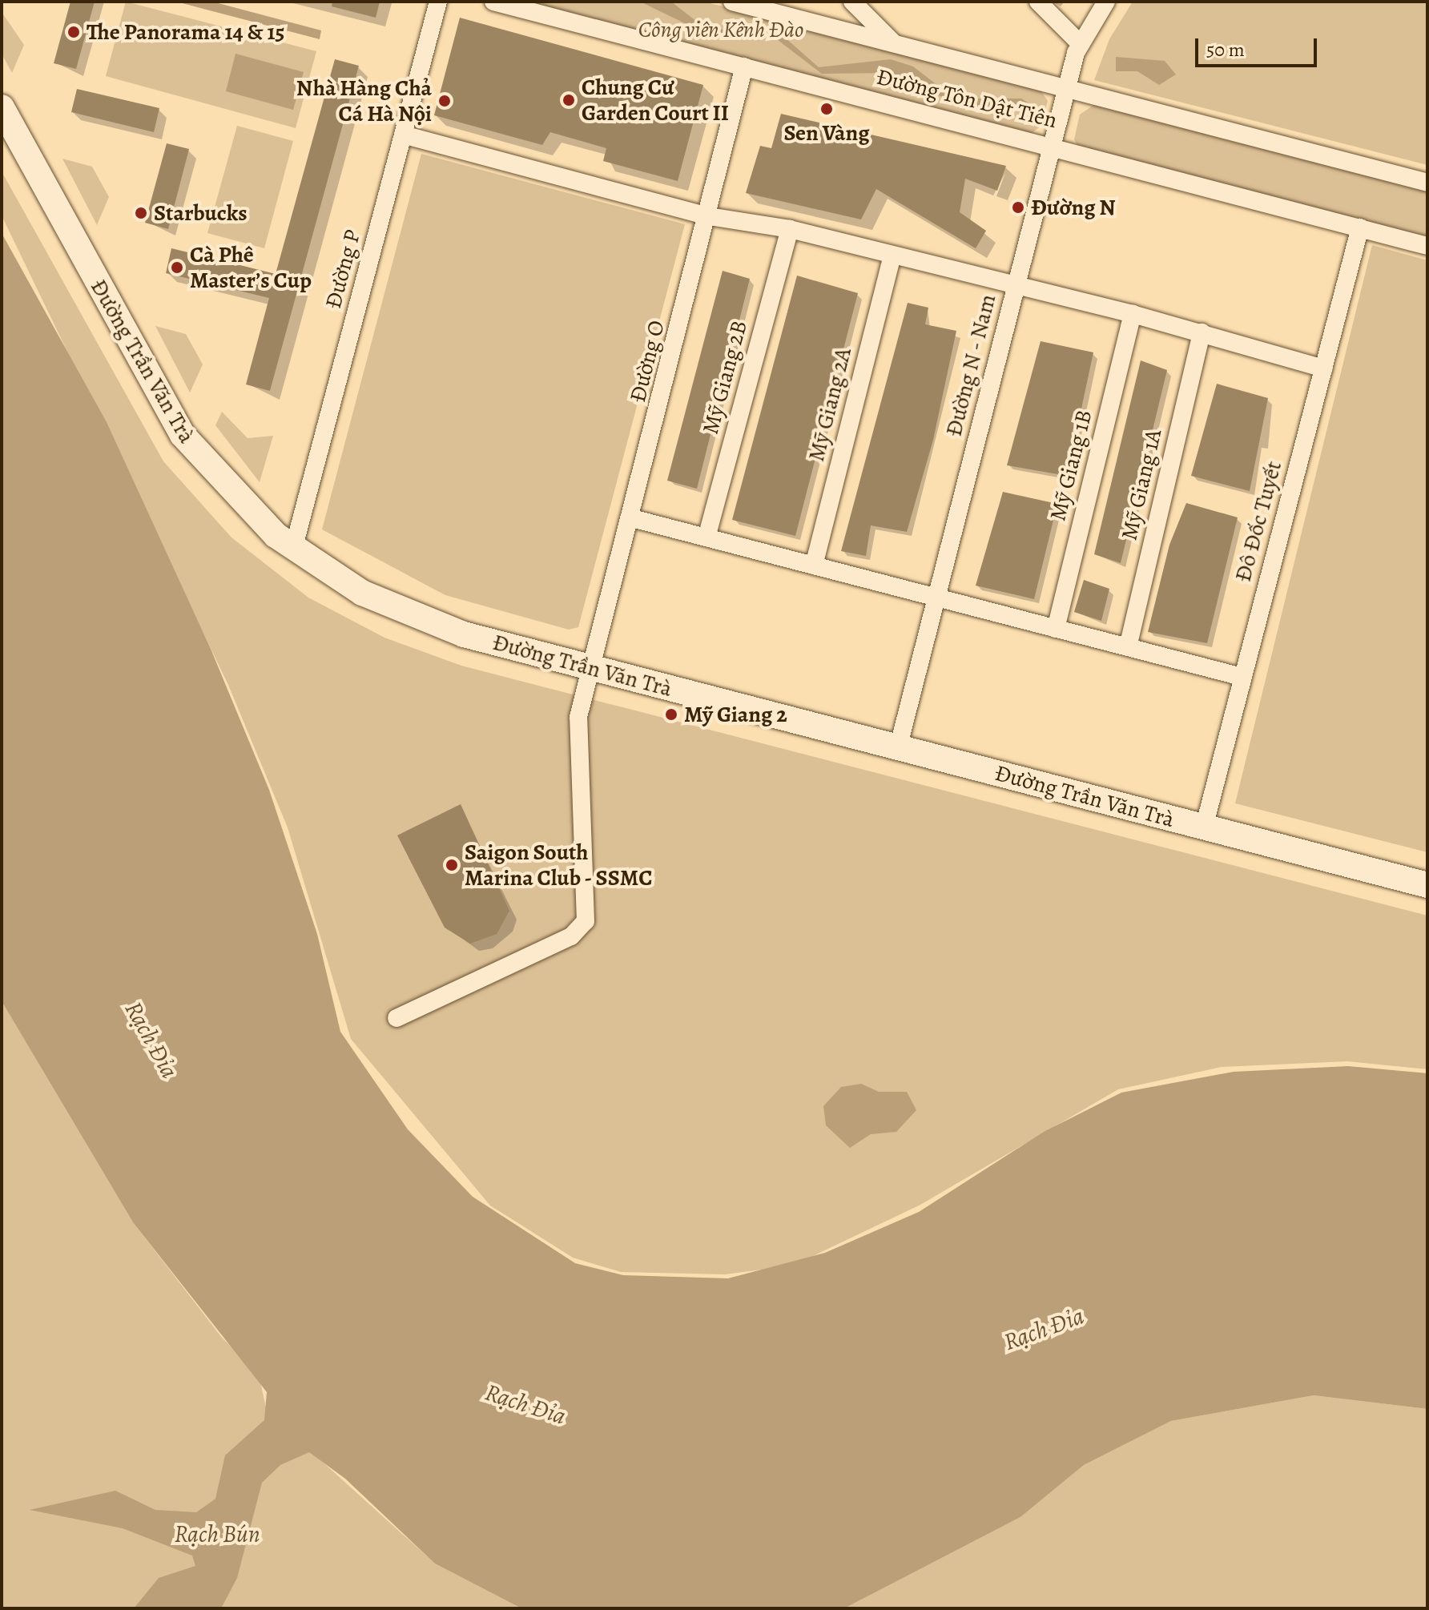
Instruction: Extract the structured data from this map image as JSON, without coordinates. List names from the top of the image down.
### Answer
{
  "streets": {
    "main road": ["Đường Trần Văn Trà"],
    "street": [
      "Đường Tôn Dật Tiên",
      "Đường P",
      "Đường O",
      "Đường N - Nam",
      "Mỹ Giang 2B",
      "Mỹ Giang 2A",
      "Mỹ Giang 1B",
      "Mỹ Giang 1A",
      "Đô Đốc Tuyết"
    ]
  },
  "crossings": [
    ["Đường Tôn Dật Tiên", "Đường O"],
    ["Đường Tôn Dật Tiên", "Đường N - Nam"],
    ["Đường Tôn Dật Tiên", "Đô Đốc Tuyết"],
    ["Đường P", "Đường Trần Văn Trà"],
    ["Đường Trần Văn Trà", "Đường O"],
    ["Đường Trần Văn Trà", "Đường N - Nam"],
    ["Đường Trần Văn Trà", "Đô Đốc Tuyết"]
  ],
  "water": ["Rạch Đỉa", "Rạch Bún"],
  "parks": ["Công viên Kênh Đào"],
  "places": [
    "The Panorama 14 & 15",
    "Chung Cư Garden Court II",
    "Nhà Hàng Chả Cá Hà Nội",
    "Sen Vàng",
    "Đường N",
    "Starbucks",
    "Cà Phê Master’s Cup",
    "Mỹ Giang 2",
    "Saigon South Marina Club - SSMC"
  ],
  "scale_bar": "50 m"
}
